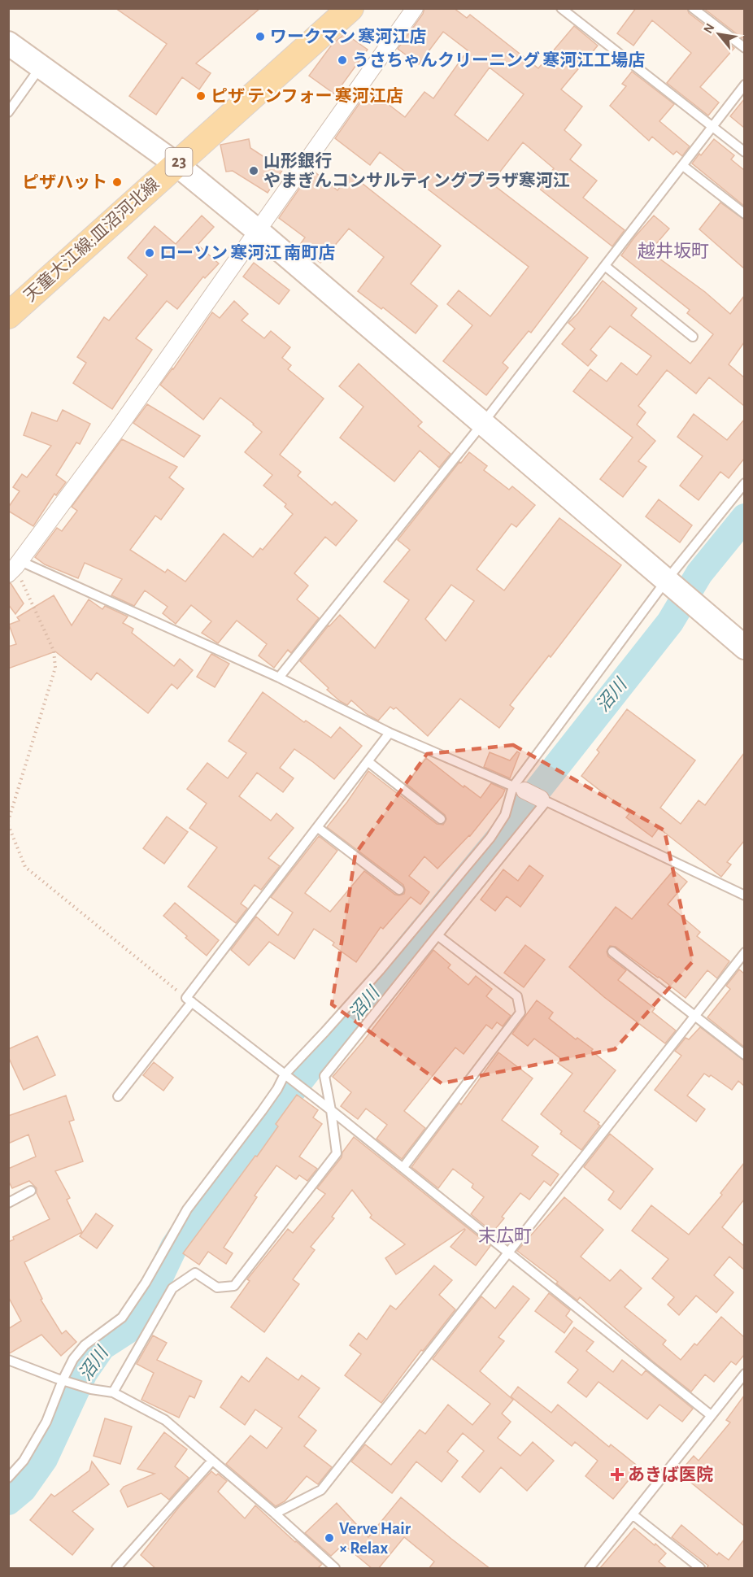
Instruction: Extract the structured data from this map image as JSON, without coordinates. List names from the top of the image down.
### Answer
{
  "streets": {
    "main road": ["23", "天童大江線;皿沼河北線"]
  },
  "districts": ["越井坂町", "末広町"],
  "water": ["沼川"],
  "places": {
    "other": [
      "ワークマン 寒河江店",
      "うさちゃんクリーニング 寒河江工場店",
      "ピザ テンフォー 寒河江店",
      "山形銀行 やまぎんコンサルティングプラザ寒河江",
      "ピザハット",
      "ローソン 寒河江 南町店",
      "Verve Hair × Relax"
    ],
    "health": ["あきば医院"]
  },
  "north": "top left"
}
